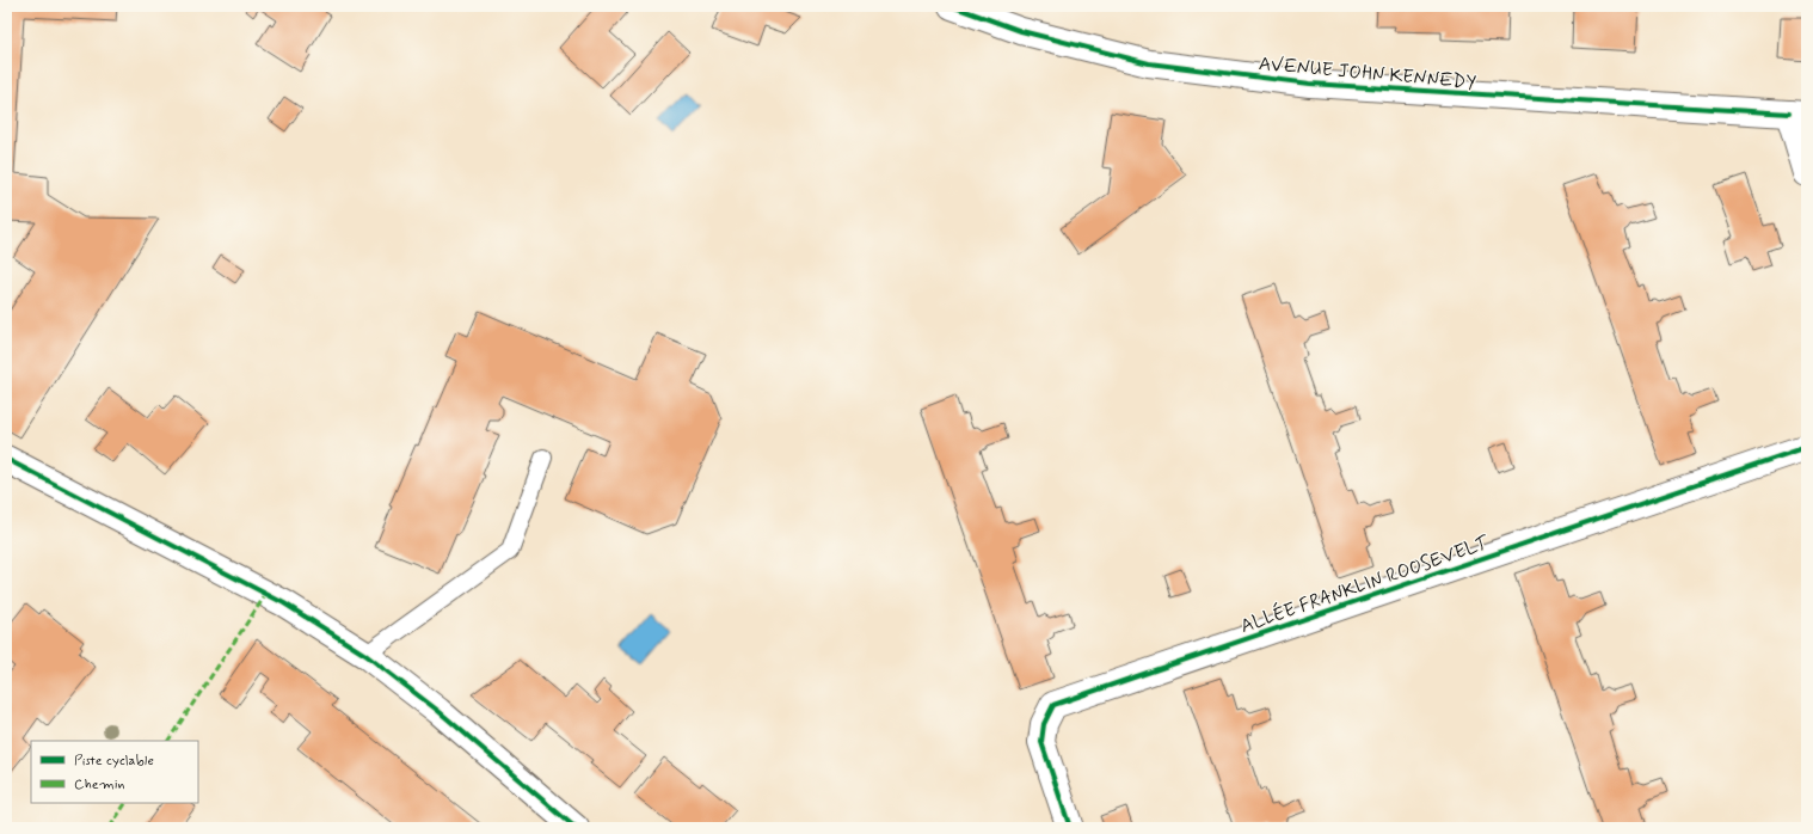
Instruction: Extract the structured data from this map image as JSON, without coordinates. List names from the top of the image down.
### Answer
{
  "streets": {
    "street": ["AVENUE JOHN KENNEDY", "ALLÉE FRANKLIN ROOSEVELT"]
  },
  "legend": ["Piste cyclable", "Chemin"]
}
